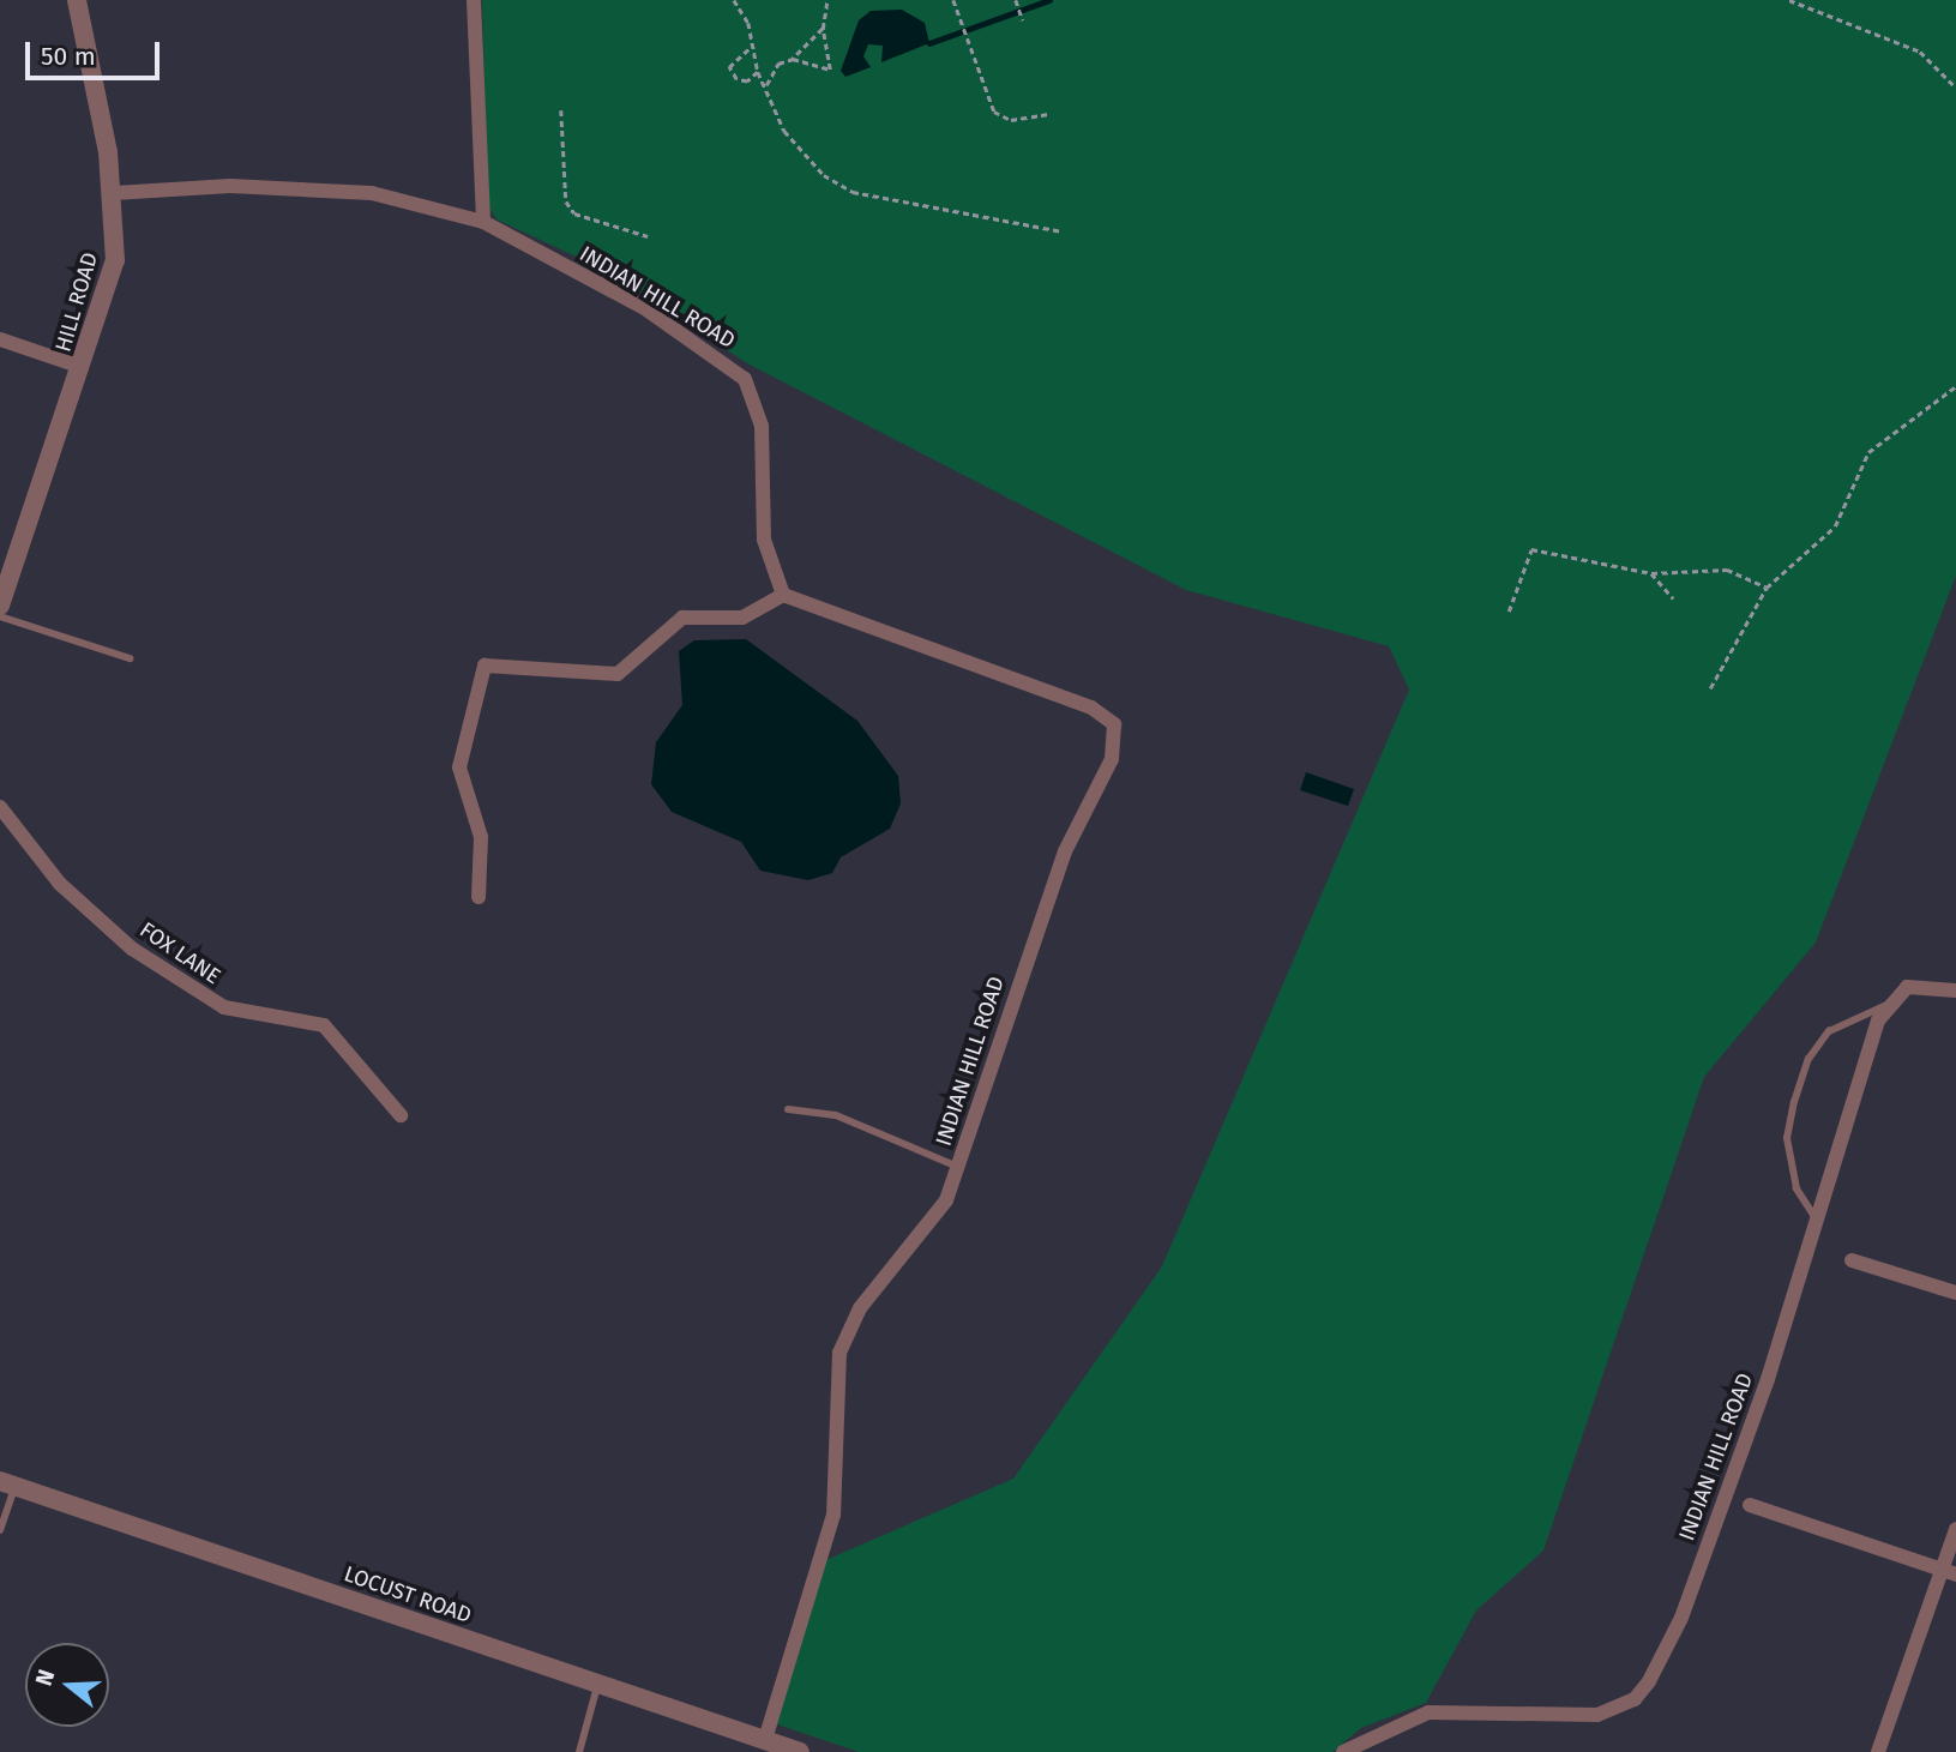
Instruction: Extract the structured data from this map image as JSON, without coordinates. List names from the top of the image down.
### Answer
{
  "streets": {
    "street": [
      "INDIAN HILL ROAD",
      "HILL ROAD",
      "FOX LANE",
      "LOCUST ROAD"
    ]
  },
  "crossings": [
    ["INDIAN HILL ROAD", "HILL ROAD"],
    ["INDIAN HILL ROAD", "LOCUST ROAD"]
  ],
  "scale_bar": "50 m",
  "north": "left"
}
